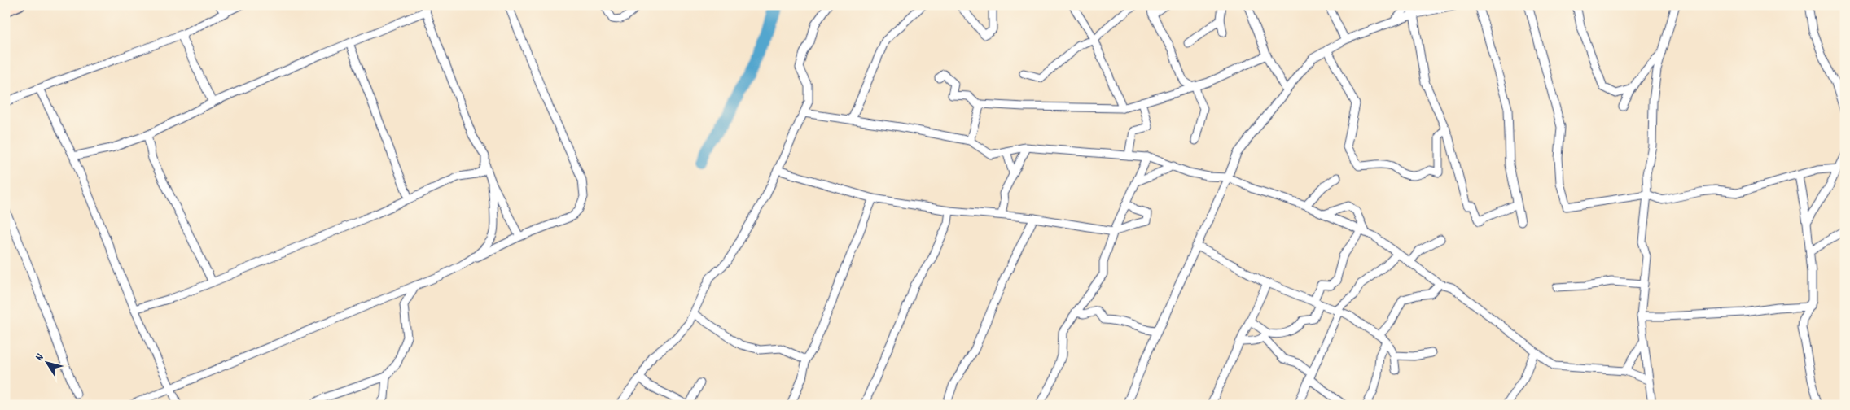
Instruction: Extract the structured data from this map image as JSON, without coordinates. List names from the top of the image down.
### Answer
{
  "north": "top left"
}
